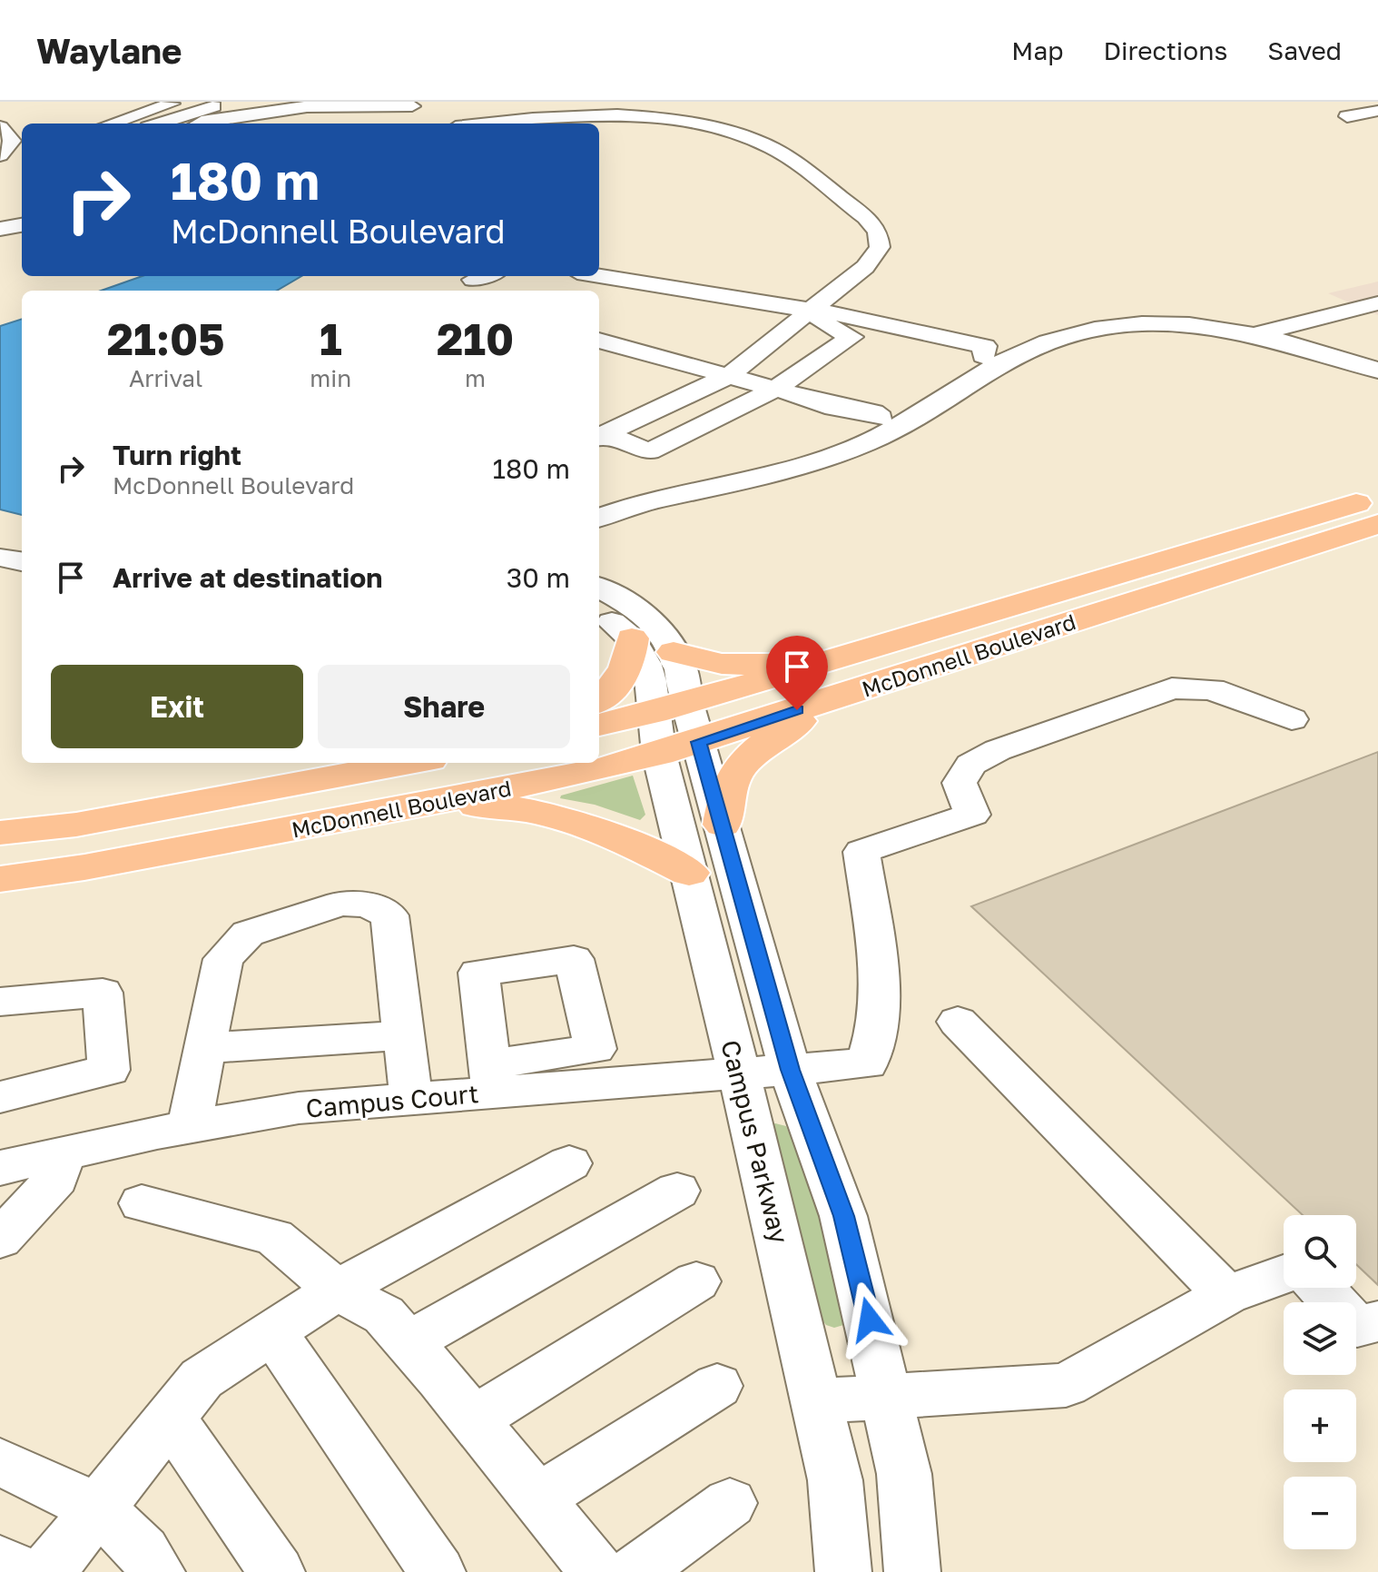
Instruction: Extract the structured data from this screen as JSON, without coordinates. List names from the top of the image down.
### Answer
{
  "streets": {
    "main road": ["McDonnell Boulevard"],
    "street": ["Campus Court", "Campus Parkway"]
  },
  "crossings": [
    ["McDonnell Boulevard", "Campus Parkway"],
    ["Campus Court", "Campus Parkway"]
  ],
  "page": {
    "header": "Waylane",
    "nav": ["Map", "Directions", "Saved"],
    "turn": ["180 m", "McDonnell Boulevard"],
    "eta": [
      "21:05",
      "Arrival",
      "1",
      "min",
      "210",
      "m"
    ],
    "list": [
      {
        "name": "Turn right",
        "note": "McDonnell Boulevard",
        "value": "180 m"
      },
      {
        "name": "Arrive at destination",
        "value": "30 m"
      }
    ],
    "buttons": ["Exit", "Share"],
    "map_buttons": ["+", "−"]
  }
}
